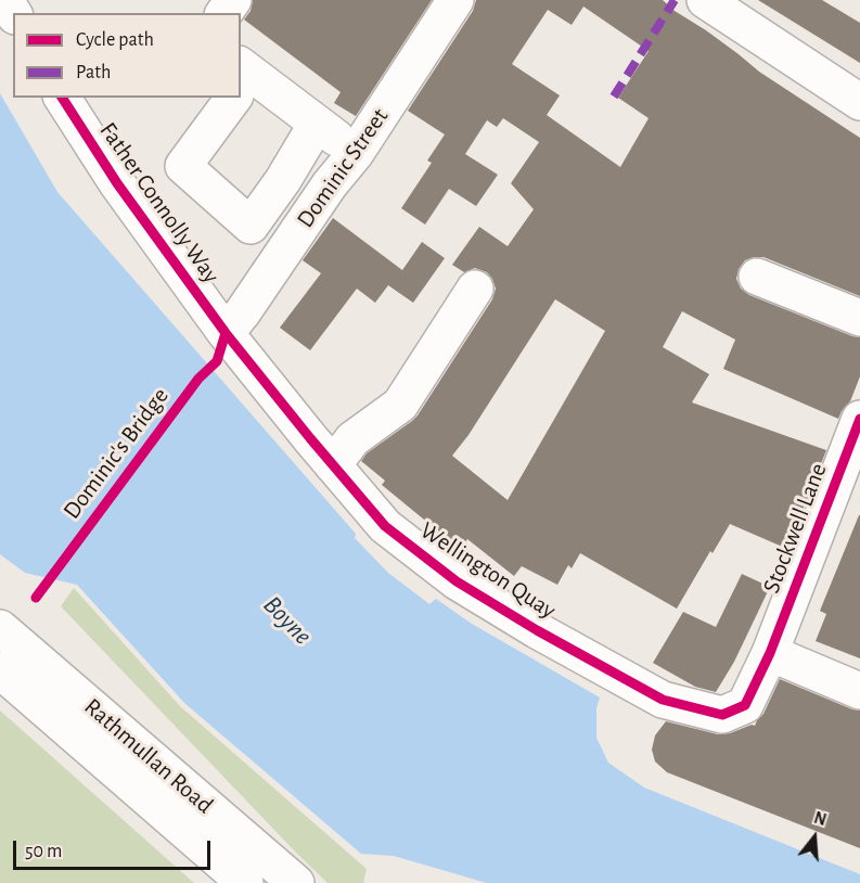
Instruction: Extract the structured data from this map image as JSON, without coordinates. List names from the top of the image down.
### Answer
{
  "streets": {
    "street": [
      "Dominic Street",
      "Father Connolly Way",
      "Stockwell Lane",
      "Wellington Quay",
      "Rathmullan Road"
    ],
    "cycle path": ["Dominic's Bridge"]
  },
  "crossings": [
    ["Dominic Street", "Father Connolly Way"],
    ["Dominic Street", "Wellington Quay"],
    ["Father Connolly Way", "Wellington Quay"],
    ["Stockwell Lane", "Wellington Quay"]
  ],
  "water": ["Boyne"],
  "legend": ["Cycle path", "Path"],
  "scale_bar": "50 m",
  "north": "top"
}
